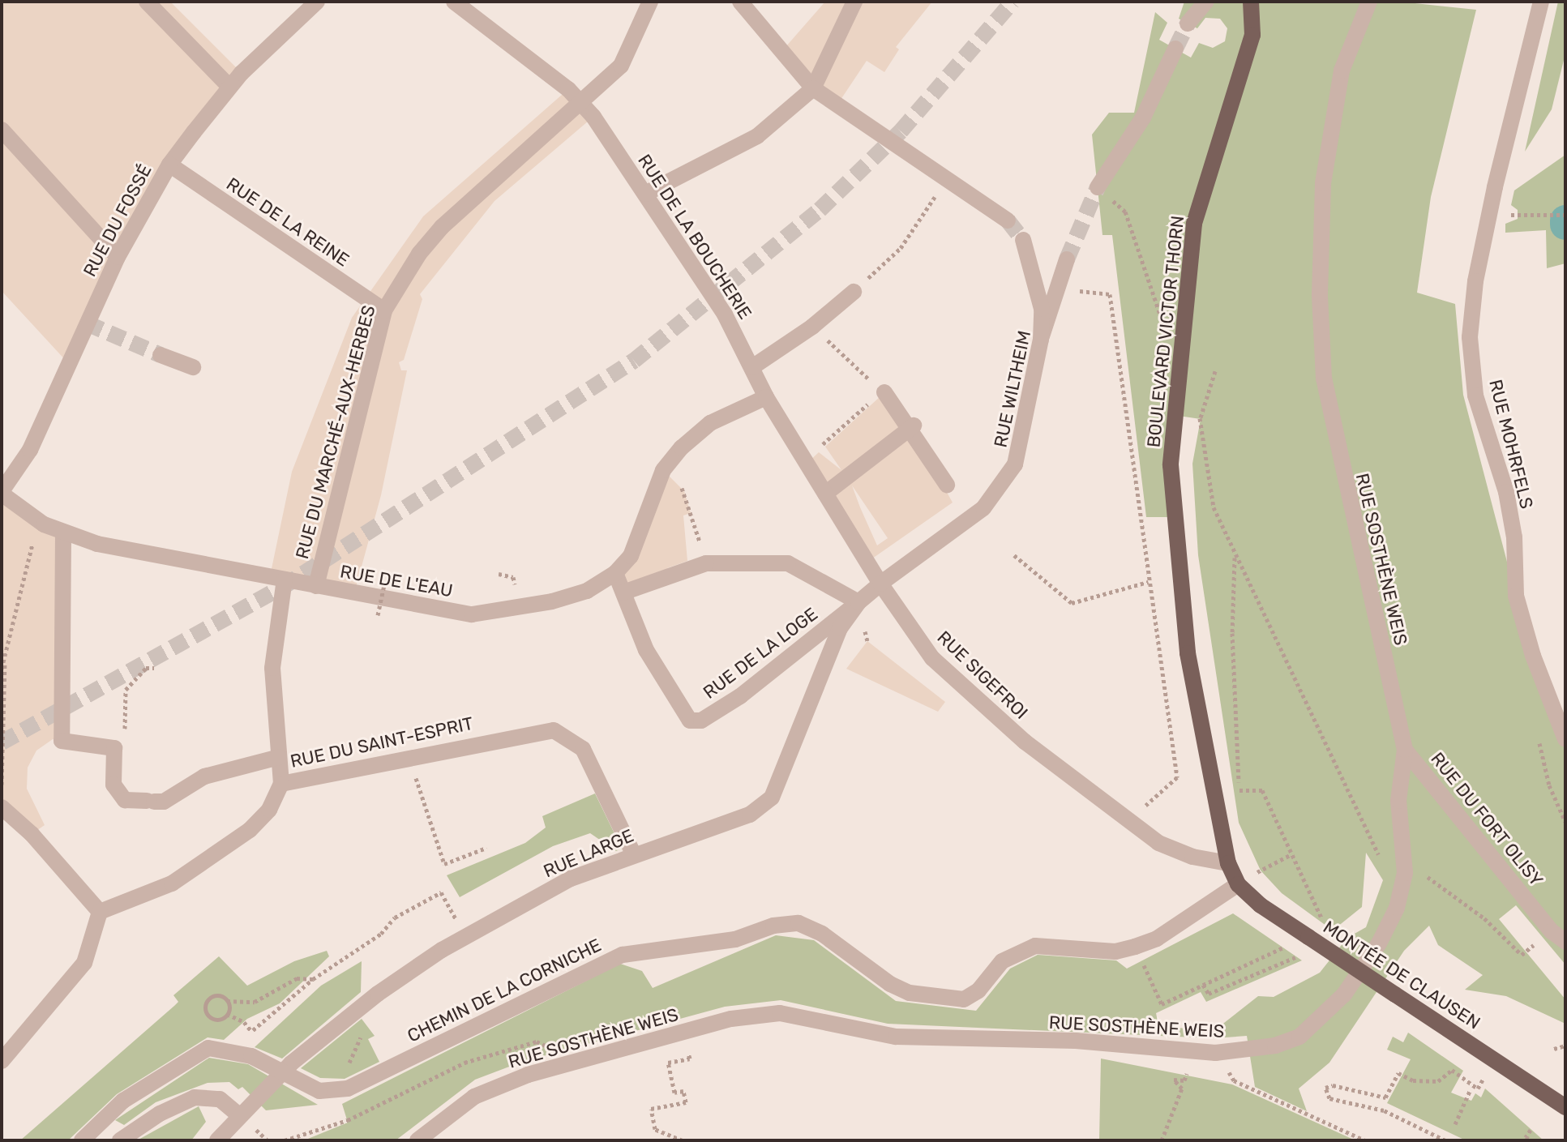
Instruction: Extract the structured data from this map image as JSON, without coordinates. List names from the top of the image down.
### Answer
{
  "streets": {
    "main road": ["BOULEVARD VICTOR THORN", "MONTÉE DE CLAUSEN"],
    "street": [
      "RUE DU FOSSÉ",
      "RUE DE LA REINE",
      "RUE DE LA BOUCHERIE",
      "RUE WILTHEIM",
      "RUE DU MARCHÉ-AUX-HERBES",
      "RUE MOHRFELS",
      "RUE SOSTHÈNE WEIS",
      "RUE DE L'EAU",
      "RUE DE LA LOGE",
      "RUE SIGEFROI",
      "RUE DU SAINT-ESPRIT",
      "RUE DU FORT OLISY",
      "RUE LARGE",
      "CHEMIN DE LA CORNICHE"
    ]
  },
  "crossings": [
    ["RUE DU FOSSÉ", "RUE DE LA REINE"],
    ["RUE DU FOSSÉ", "RUE DE L'EAU"],
    ["RUE DE LA REINE", "RUE DU MARCHÉ-AUX-HERBES"],
    ["RUE DE LA BOUCHERIE", "RUE DU MARCHÉ-AUX-HERBES"],
    ["RUE DE LA BOUCHERIE", "RUE DE L'EAU"],
    ["RUE DE LA BOUCHERIE", "RUE SIGEFROI"],
    ["BOULEVARD VICTOR THORN", "RUE SIGEFROI"],
    ["BOULEVARD VICTOR THORN", "MONTÉE DE CLAUSEN"],
    ["RUE WILTHEIM", "RUE SIGEFROI"],
    ["RUE WILTHEIM", "RUE LARGE"],
    ["RUE DU MARCHÉ-AUX-HERBES", "RUE DE L'EAU"],
    ["RUE DU MARCHÉ-AUX-HERBES", "RUE DU SAINT-ESPRIT"],
    ["RUE SOSTHÈNE WEIS", "RUE DU FORT OLISY"],
    ["RUE DE L'EAU", "RUE DE LA LOGE"],
    ["RUE DE L'EAU", "RUE SIGEFROI"],
    ["RUE DE LA LOGE", "RUE LARGE"],
    ["RUE SIGEFROI", "RUE LARGE"],
    ["RUE SIGEFROI", "MONTÉE DE CLAUSEN"],
    ["RUE DU SAINT-ESPRIT", "RUE LARGE"],
    ["MONTÉE DE CLAUSEN", "CHEMIN DE LA CORNICHE"]
  ]
}
